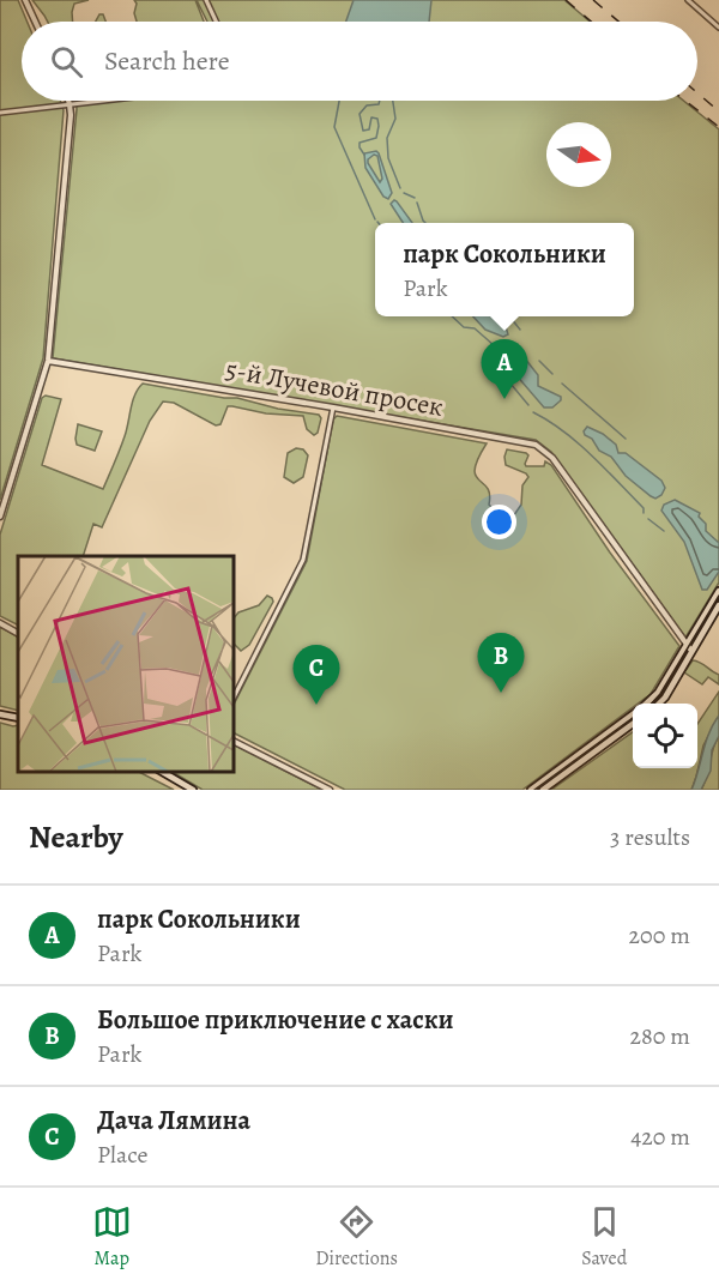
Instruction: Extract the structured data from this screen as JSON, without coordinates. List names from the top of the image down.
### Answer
{
  "streets": {
    "street": ["5-й Лучевой просек"]
  },
  "north": "right",
  "page": {
    "search": "Search here",
    "popup": ["парк Сокольники", "Park"],
    "pins": ["A", "B", "C"],
    "heading": ["Nearby", "3 results"],
    "list": [
      {
        "mark": "A",
        "name": "парк Сокольники",
        "note": "Park",
        "value": "200 m"
      },
      {
        "mark": "B",
        "name": "Большое приключение с хаски",
        "note": "Park",
        "value": "280 m"
      },
      {
        "mark": "C",
        "name": "Дача Лямина",
        "note": "Place",
        "value": "420 m"
      }
    ],
    "nav": ["Map", "Directions", "Saved"]
  }
}
